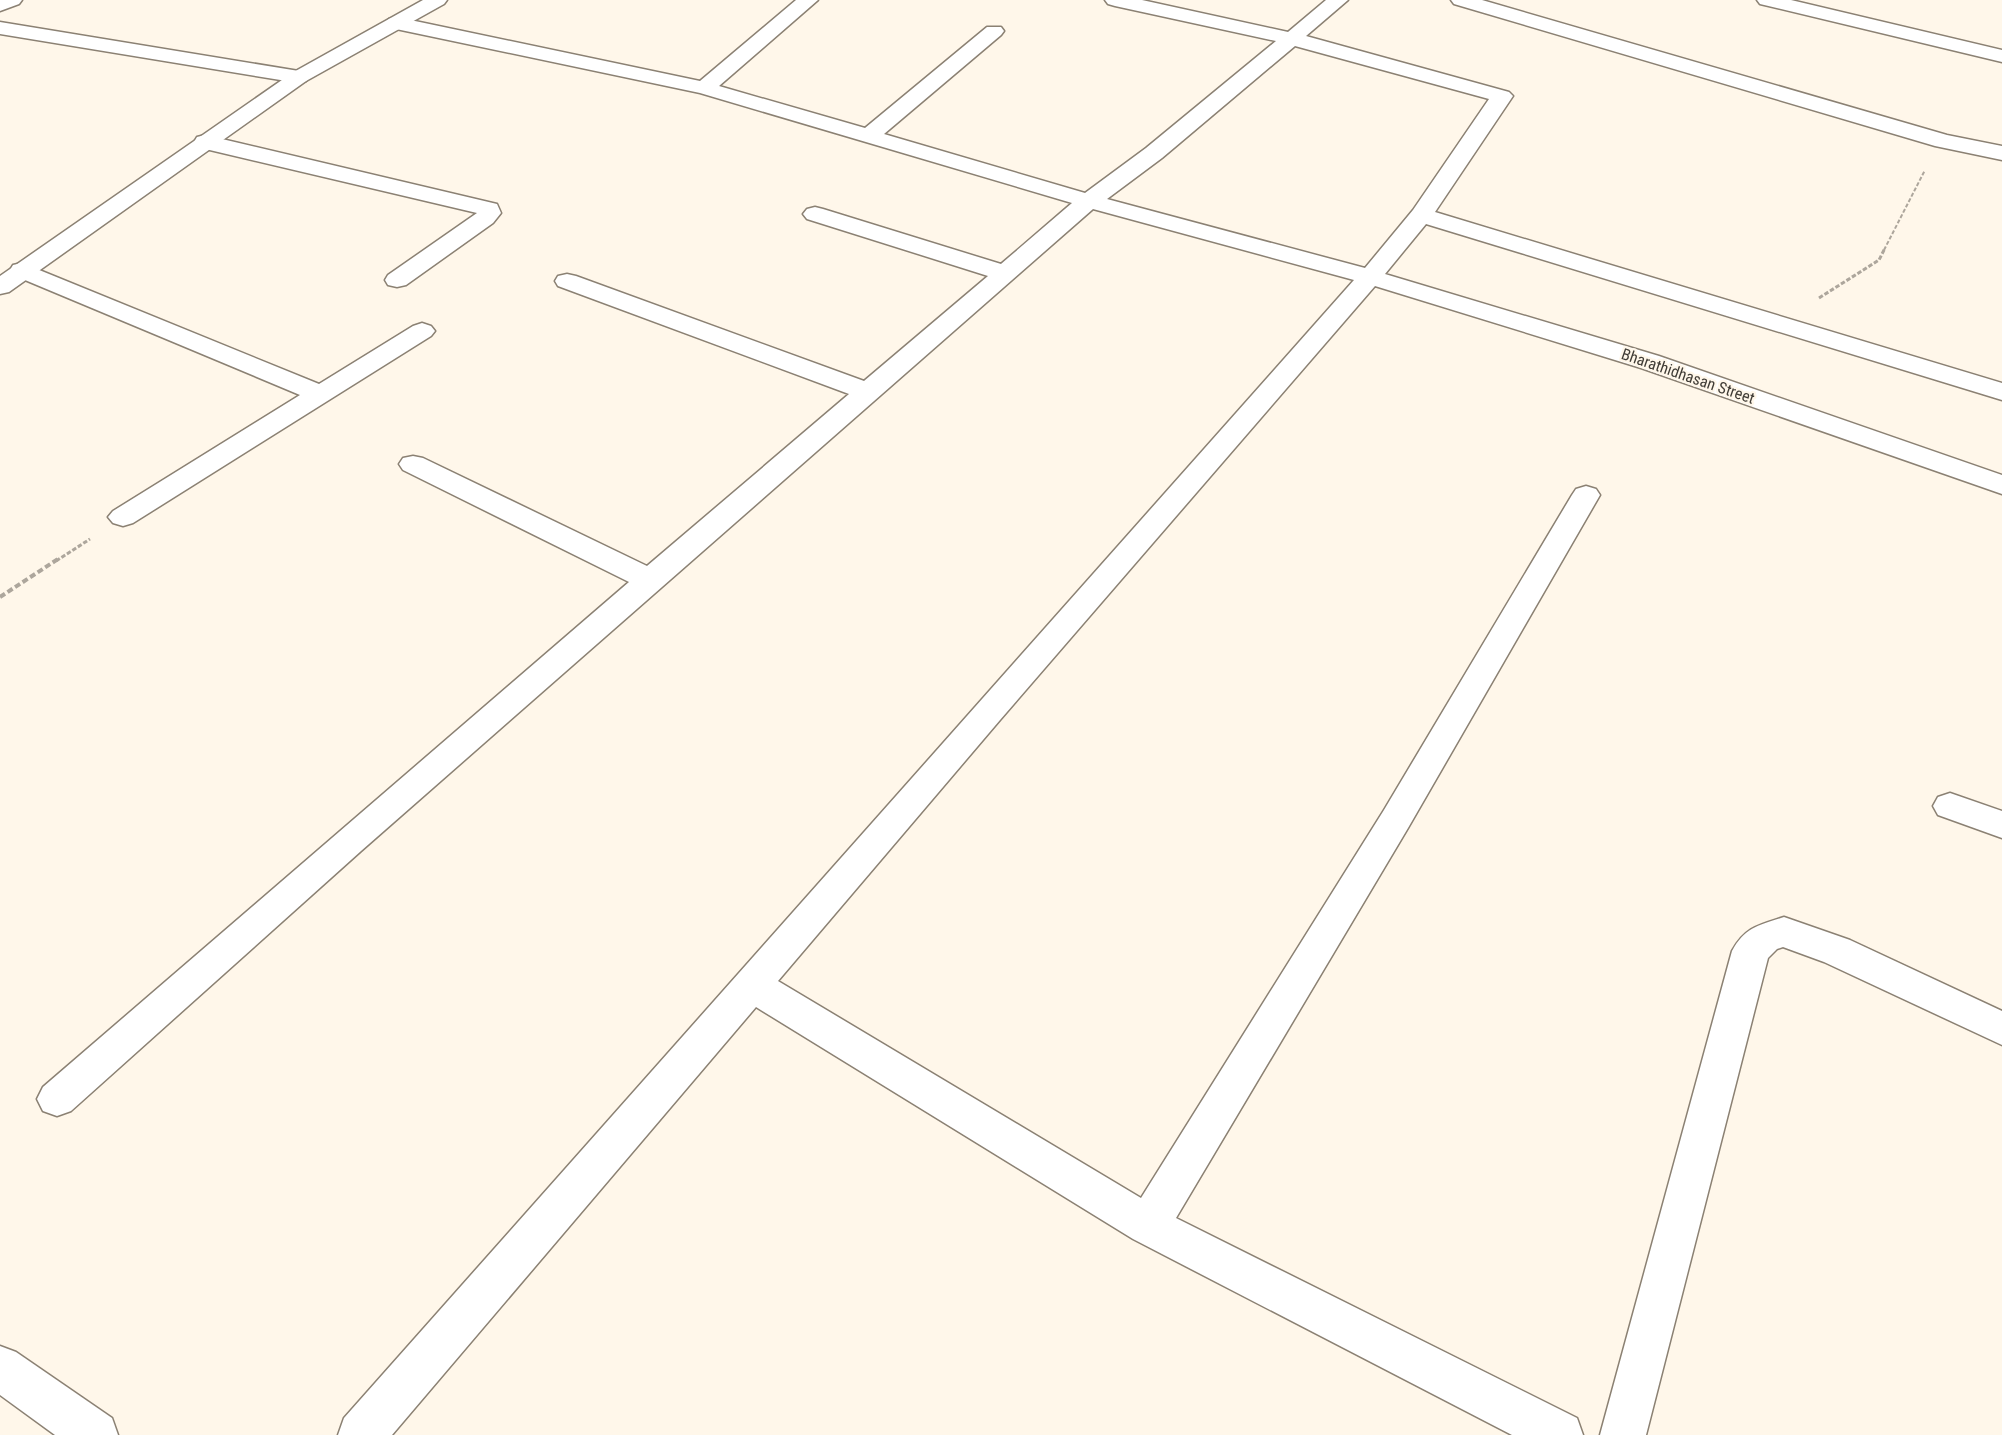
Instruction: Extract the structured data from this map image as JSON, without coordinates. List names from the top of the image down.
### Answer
{
  "streets": {
    "street": ["Bharathidhasan Street"]
  }
}
